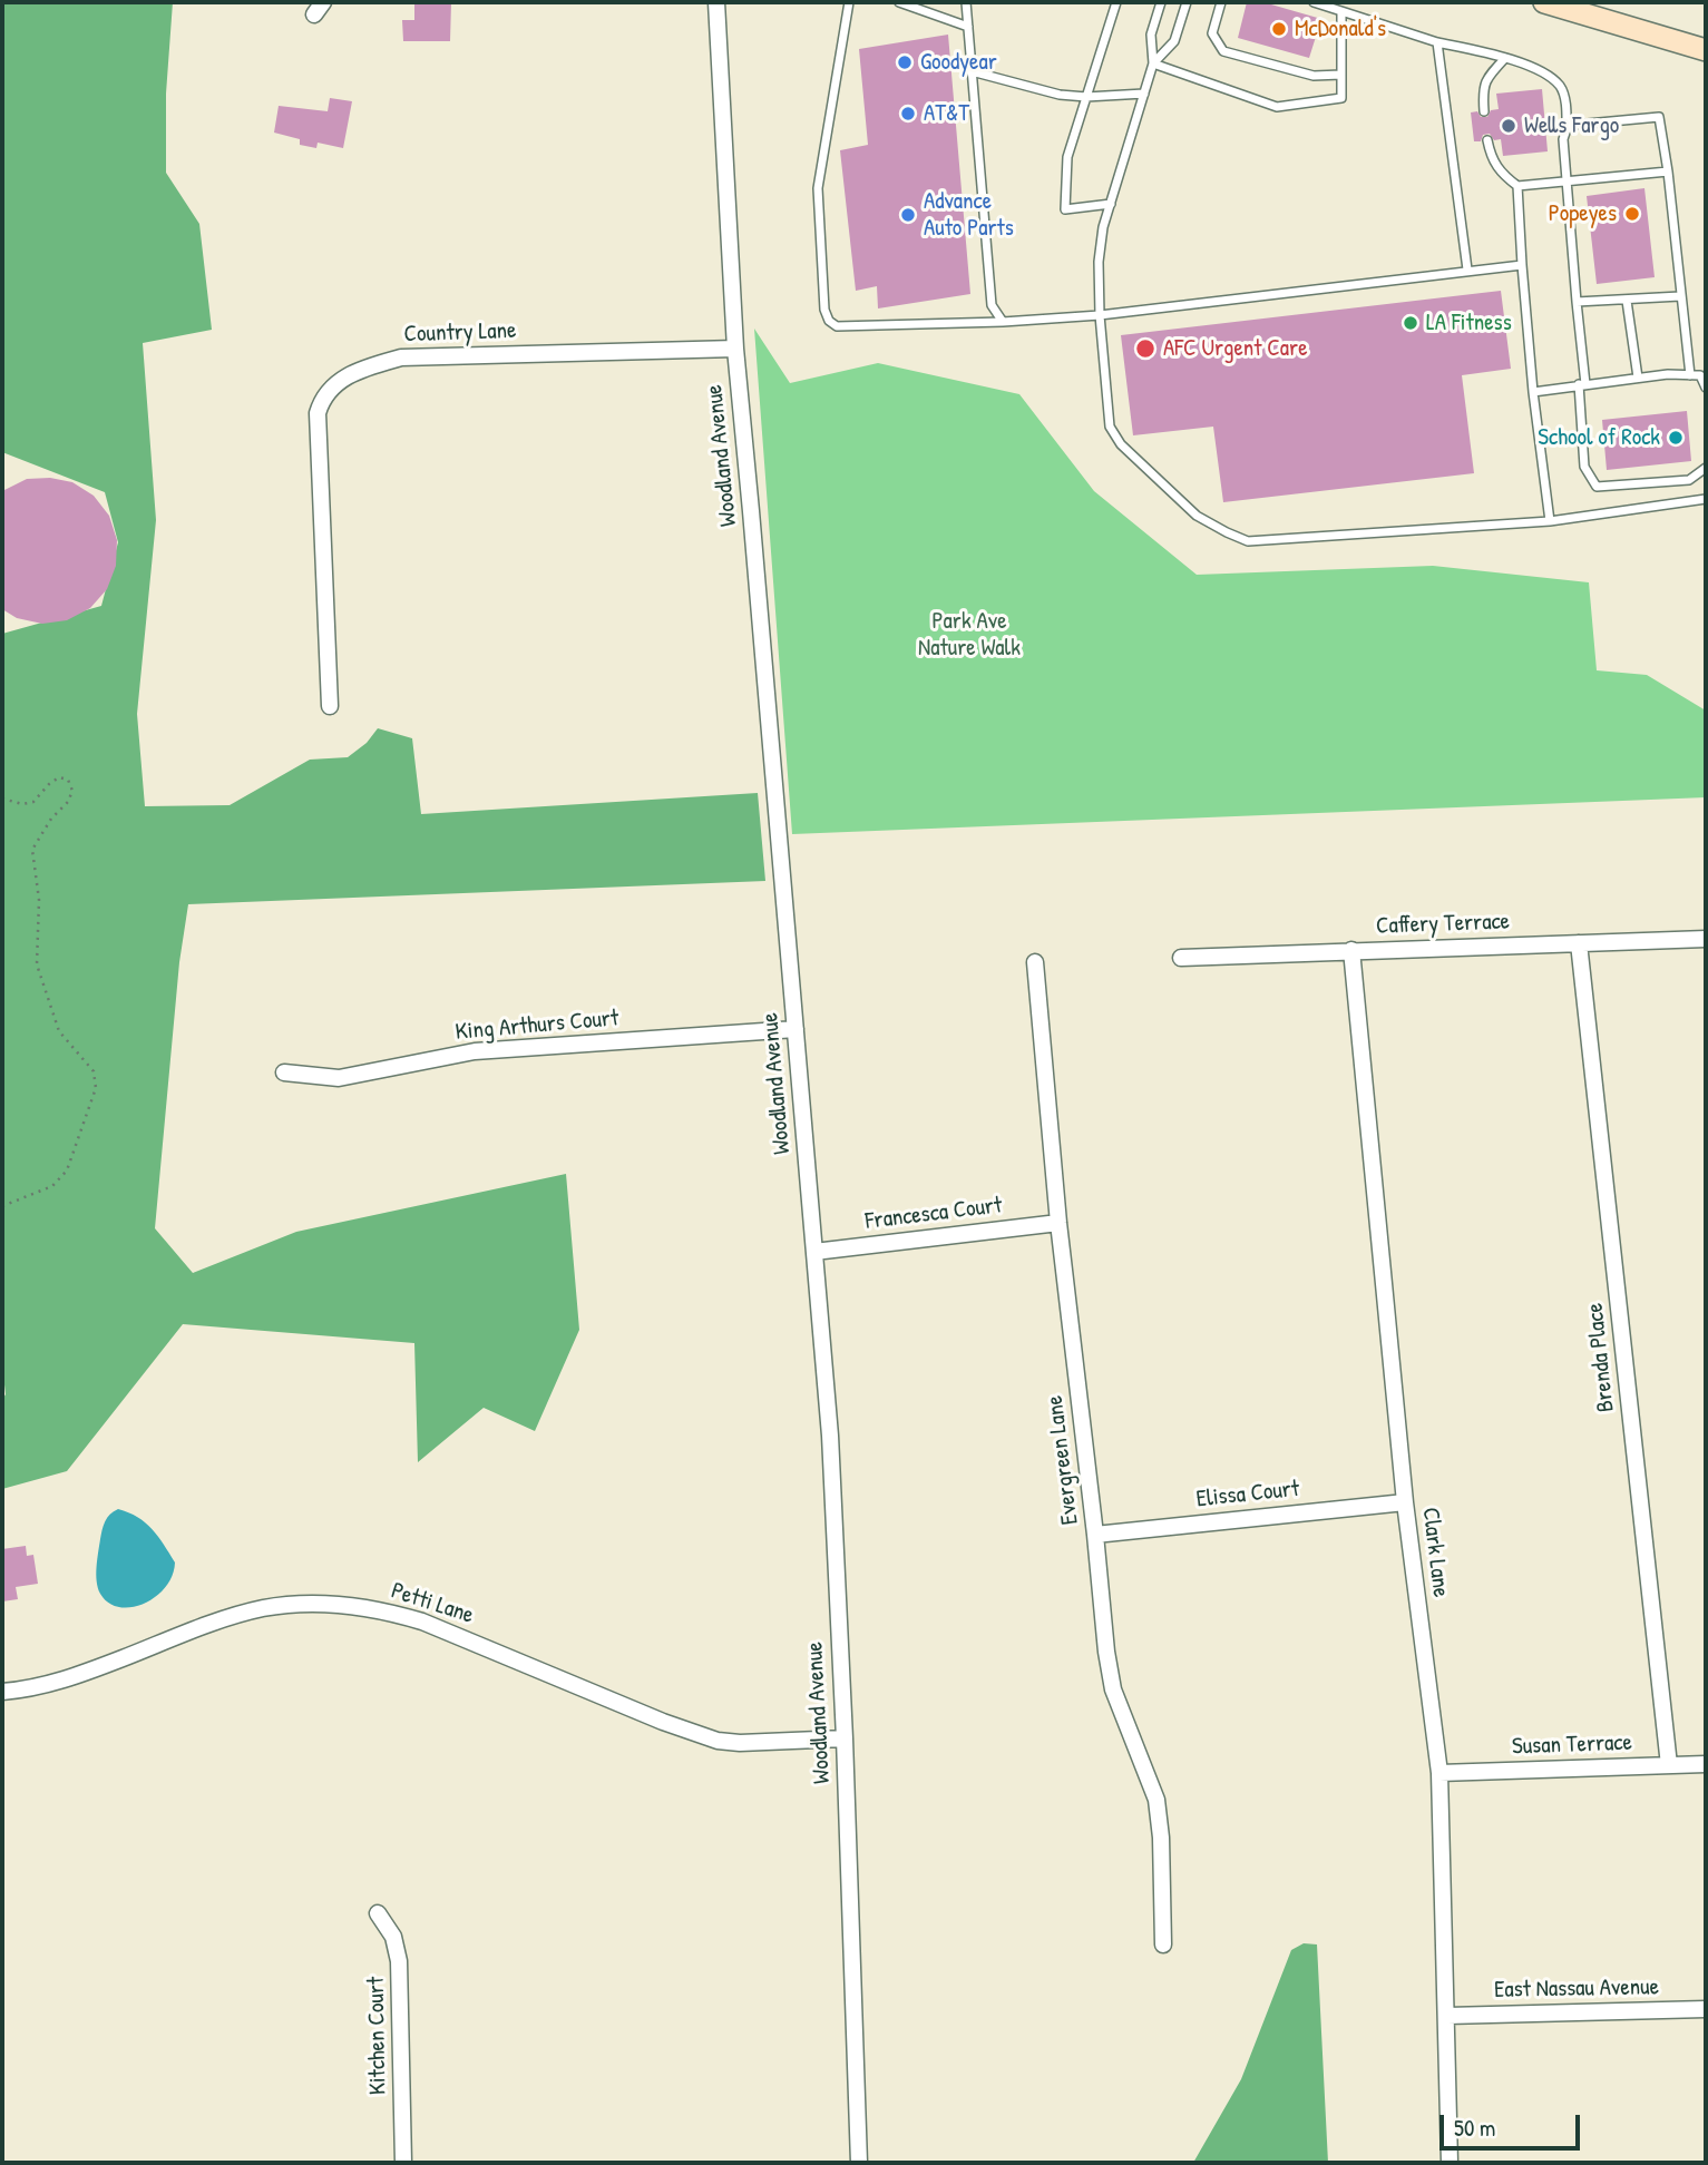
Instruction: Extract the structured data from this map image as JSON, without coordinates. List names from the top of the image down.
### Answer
{
  "streets": {
    "street": [
      "Country Lane",
      "Woodland Avenue",
      "Caffery Terrace",
      "King Arthurs Court",
      "Francesca Court",
      "Brenda Place",
      "Evergreen Lane",
      "Elissa Court",
      "Clark Lane",
      "Petti Lane",
      "Susan Terrace",
      "East Nassau Avenue",
      "Kitchen Court"
    ]
  },
  "crossings": [
    ["Country Lane", "Woodland Avenue"],
    ["Woodland Avenue", "King Arthurs Court"],
    ["Woodland Avenue", "Francesca Court"],
    ["Woodland Avenue", "Petti Lane"],
    ["Caffery Terrace", "Brenda Place"],
    ["Caffery Terrace", "Clark Lane"],
    ["Francesca Court", "Evergreen Lane"],
    ["Brenda Place", "Susan Terrace"],
    ["Evergreen Lane", "Elissa Court"],
    ["Elissa Court", "Clark Lane"],
    ["Clark Lane", "Susan Terrace"],
    ["Clark Lane", "East Nassau Avenue"]
  ],
  "parks": ["Park Ave Nature Walk"],
  "places": [
    "McDonald's",
    "Goodyear",
    "AT&T",
    "Wells Fargo",
    "Popeyes",
    "Advance Auto Parts",
    "LA Fitness",
    "AFC Urgent Care",
    "School of Rock"
  ],
  "scale_bar": "50 m"
}
